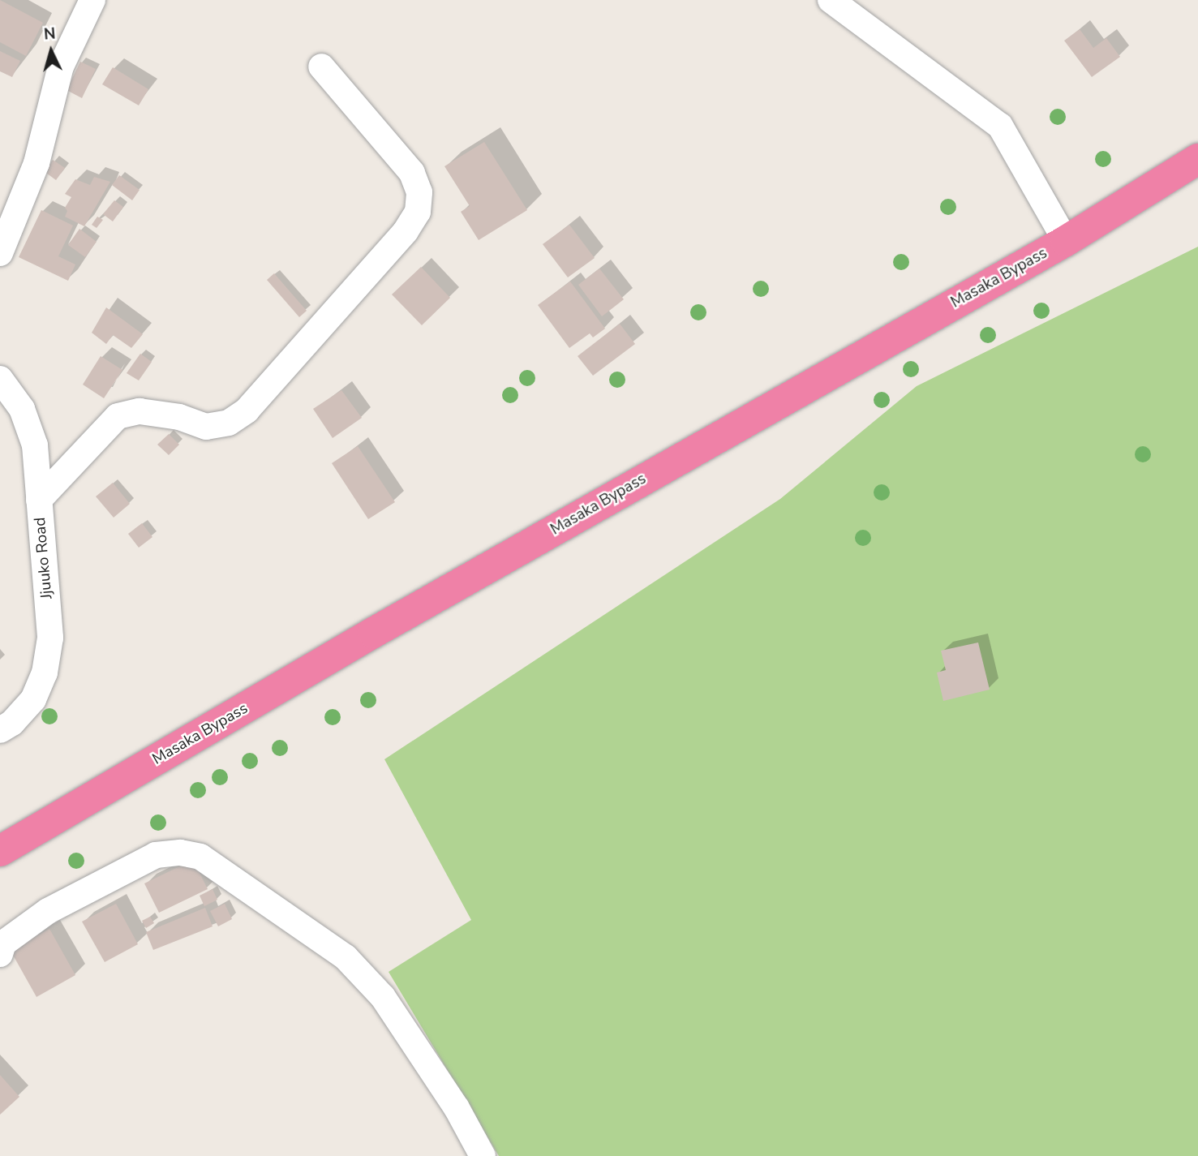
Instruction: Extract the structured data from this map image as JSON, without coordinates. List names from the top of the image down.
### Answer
{
  "streets": {
    "highway": ["Masaka Bypass"],
    "street": ["Jjuuko Road"]
  },
  "north": "top"
}
